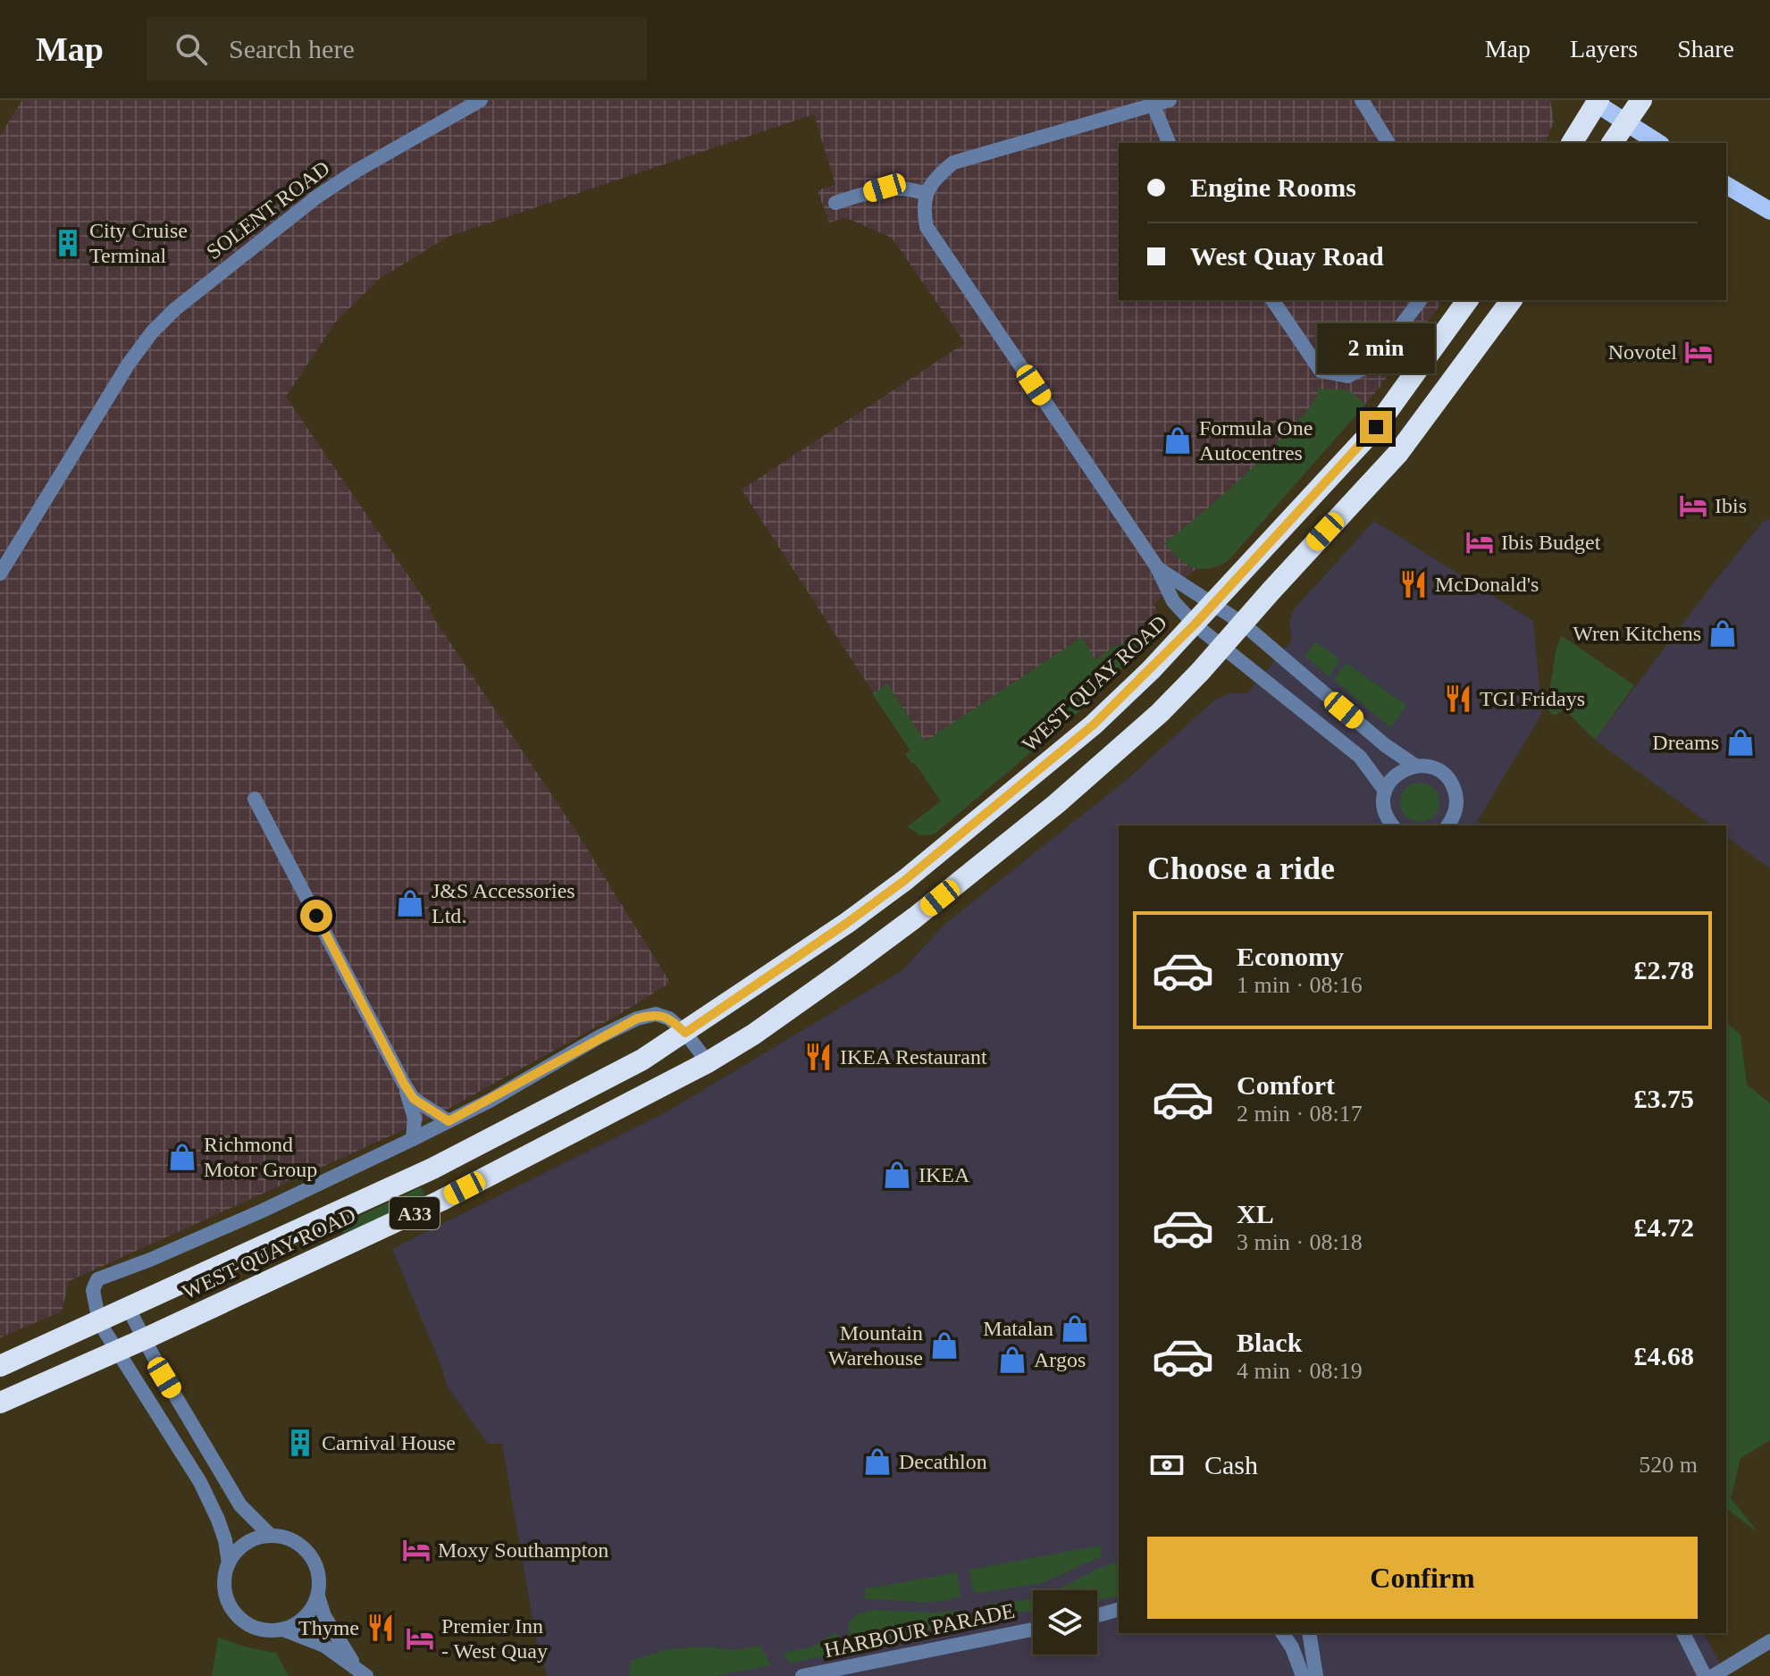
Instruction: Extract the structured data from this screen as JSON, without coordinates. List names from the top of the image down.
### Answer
{
  "streets": {
    "highway": ["WEST QUAY ROAD", "A33"],
    "street": ["SOLENT ROAD", "HARBOUR PARADE"]
  },
  "places": {
    "building": ["City Cruise Terminal", "Carnival House"],
    "hotel": [
      "Novotel",
      "Ibis",
      "Ibis Budget",
      "Moxy Southampton",
      "Premier Inn - West Quay"
    ],
    "shop": [
      "Formula One Autocentres",
      "Wren Kitchens",
      "Dreams",
      "J&S Accessories Ltd.",
      "Richmond Motor Group",
      "IKEA",
      "Matalan",
      "Mountain Warehouse",
      "Argos",
      "Decathlon"
    ],
    "restaurant": [
      "McDonald's",
      "TGI Fridays",
      "IKEA Restaurant",
      "Thyme"
    ]
  },
  "page": {
    "header": "Map",
    "search": "Search here",
    "nav": ["Map", "Layers", "Share"],
    "banner": ["Engine Rooms", "West Quay Road"],
    "bubble": "2 min",
    "heading": "Choose a ride",
    "list": [
      {
        "name": "Economy",
        "note": "1 min · 08:16",
        "value": "£2.78"
      },
      {
        "name": "Comfort",
        "note": "2 min · 08:17",
        "value": "£3.75"
      },
      {
        "name": "XL",
        "note": "3 min · 08:18",
        "value": "£4.72"
      },
      {
        "name": "Black",
        "note": "4 min · 08:19",
        "value": "£4.68"
      }
    ],
    "pay": ["Cash", "520 m"],
    "buttons": "Confirm"
  }
}
